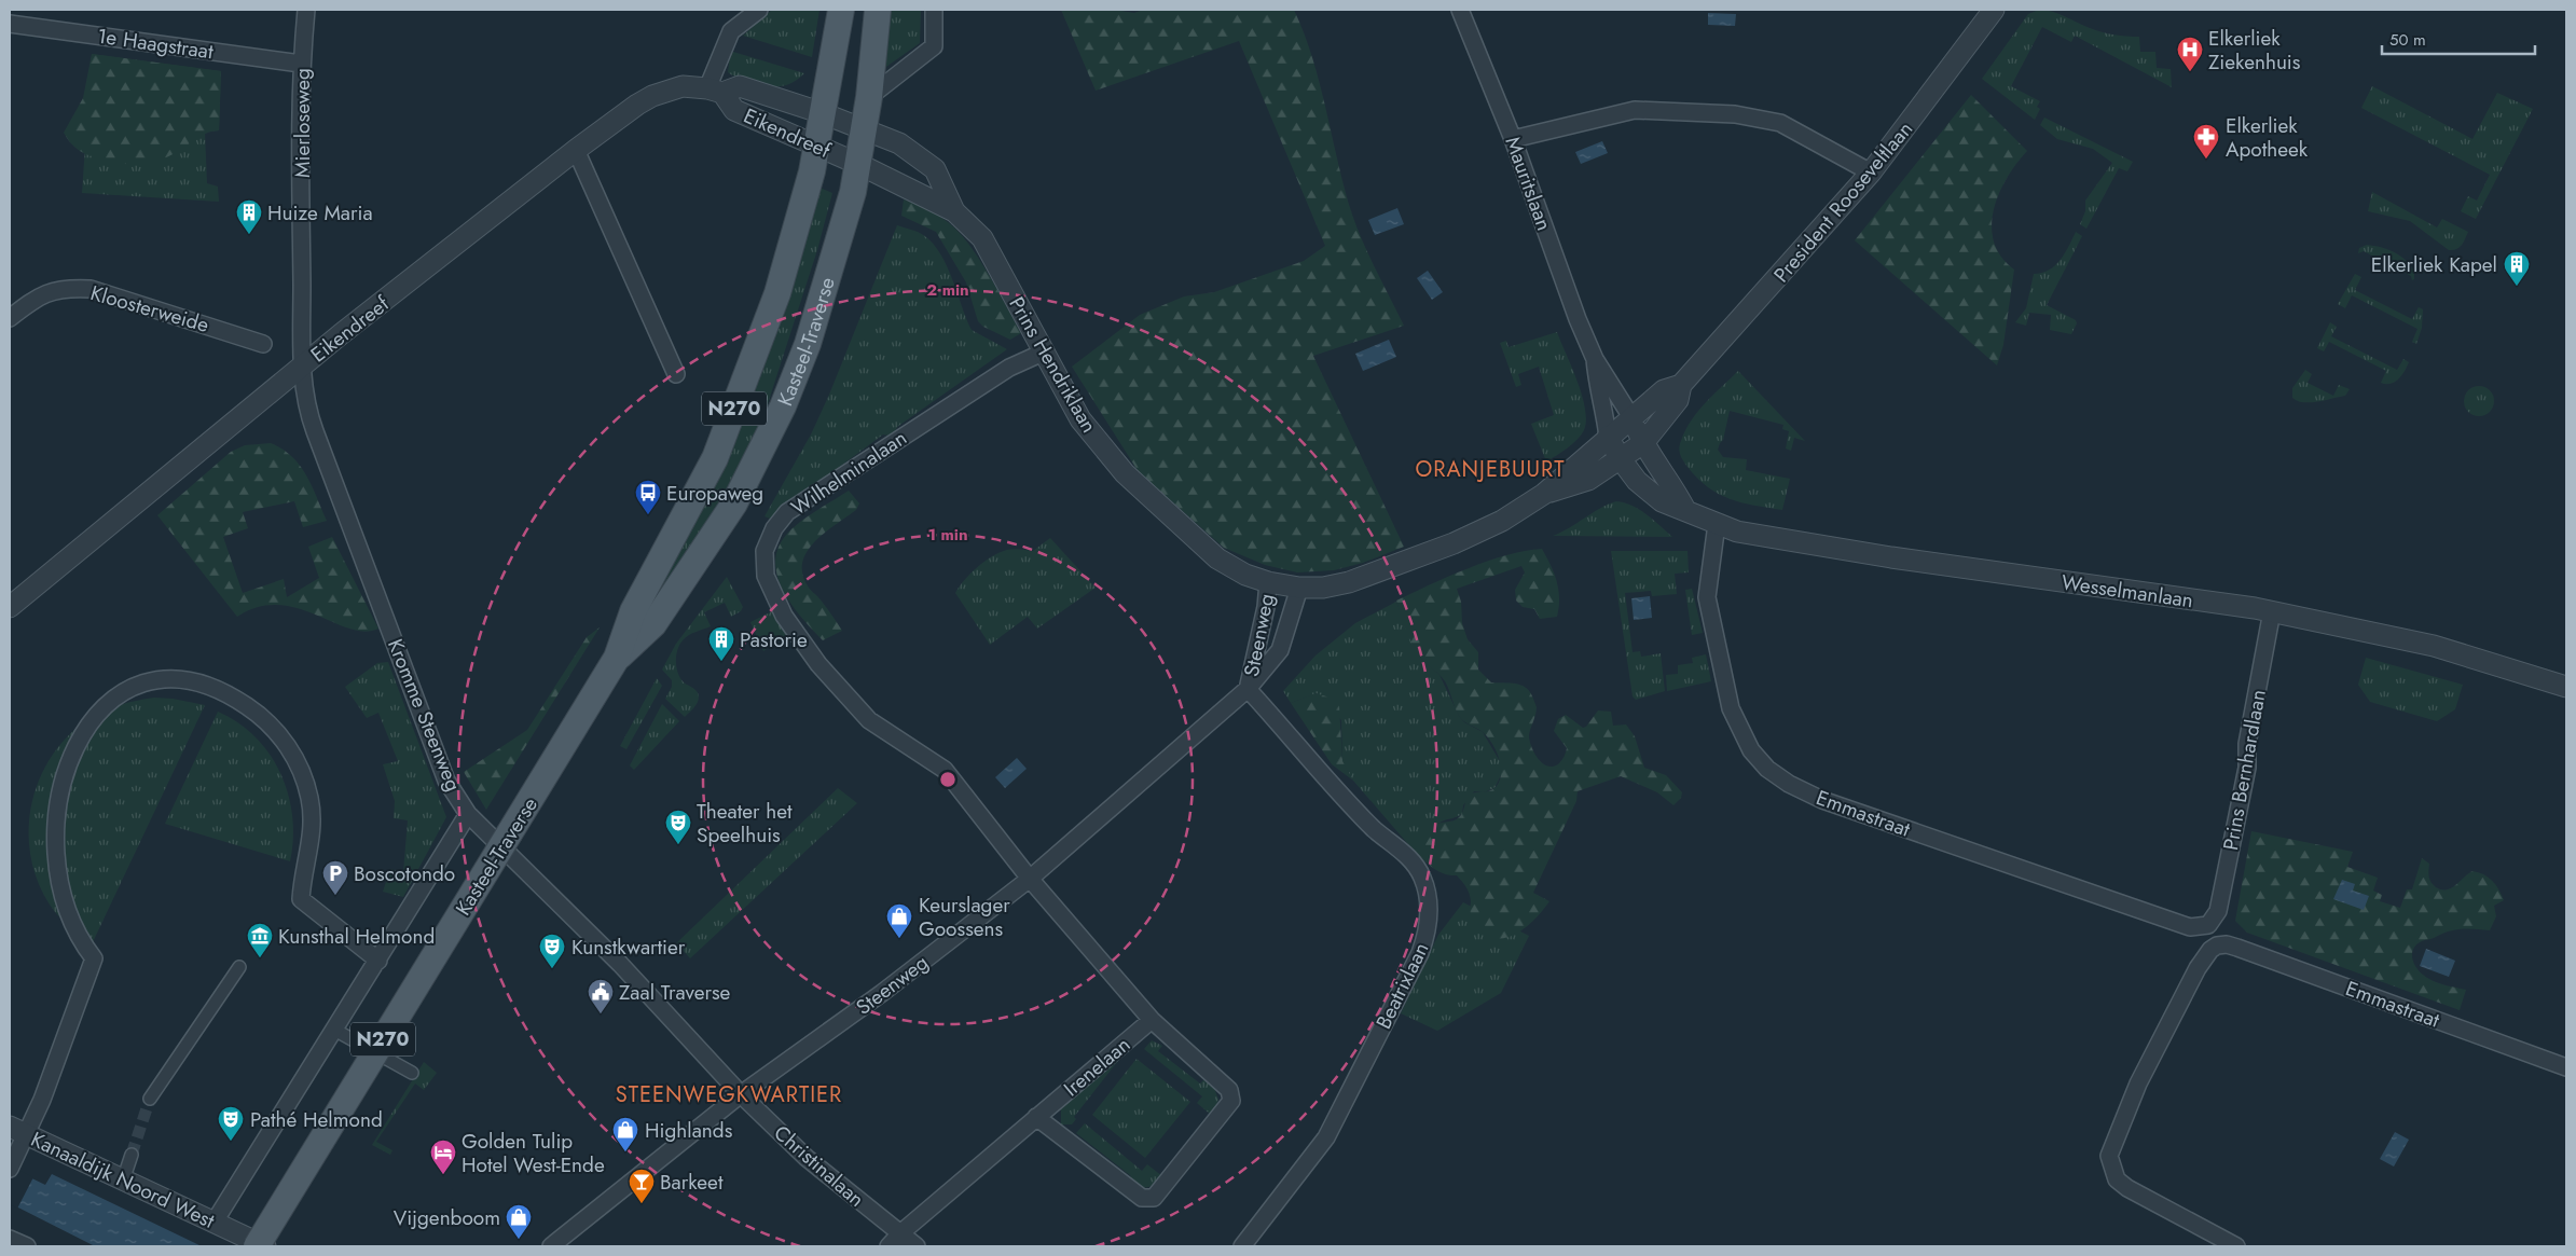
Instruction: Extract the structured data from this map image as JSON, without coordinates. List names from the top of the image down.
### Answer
{
  "streets": {
    "main road": ["Kasteel-Traverse", "N270"],
    "street": [
      "1e Haagstraat",
      "Mierloseweg",
      "Eikendreef",
      "Mauritslaan",
      "President Rooseveltlaan",
      "Kloosterweide",
      "Prins Hendriklaan",
      "Wilhelminalaan",
      "Wesselmanlaan",
      "Steenweg",
      "Kromme Steenweg",
      "Prins Bernhardlaan",
      "Emmastraat",
      "Beatrixlaan",
      "Irenelaan",
      "Christinalaan",
      "Kanaaldijk Noord West"
    ]
  },
  "crossings": [
    ["1e Haagstraat", "Mierloseweg"],
    ["Mierloseweg", "Eikendreef"],
    ["Mierloseweg", "Kromme Steenweg"],
    ["Eikendreef", "Kasteel-Traverse"],
    ["Eikendreef", "Prins Hendriklaan"],
    ["Eikendreef", "Kromme Steenweg"],
    ["Mauritslaan", "President Rooseveltlaan"],
    ["Mauritslaan", "Wesselmanlaan"],
    ["President Rooseveltlaan", "Prins Hendriklaan"],
    ["President Rooseveltlaan", "Wesselmanlaan"],
    ["President Rooseveltlaan", "Steenweg"],
    ["Kasteel-Traverse", "Prins Hendriklaan"],
    ["Prins Hendriklaan", "Wilhelminalaan"],
    ["Prins Hendriklaan", "Steenweg"],
    ["Wilhelminalaan", "Steenweg"],
    ["Wesselmanlaan", "Prins Bernhardlaan"],
    ["Wesselmanlaan", "Emmastraat"],
    ["Steenweg", "Kromme Steenweg"],
    ["Steenweg", "Beatrixlaan"],
    ["Steenweg", "Christinalaan"],
    ["Kromme Steenweg", "Christinalaan"],
    ["Prins Bernhardlaan", "Emmastraat"],
    ["Irenelaan", "Christinalaan"]
  ],
  "districts": ["ORANJEBUURT", "STEENWEGKWARTIER"],
  "places": {
    "hospital": ["Elkerliek Ziekenhuis"],
    "pharmacy": ["Elkerliek Apotheek"],
    "building": ["Huize Maria", "Elkerliek Kapel", "Pastorie"],
    "bus stop": ["Europaweg"],
    "theatre": ["Theater het Speelhuis", "Kunstkwartier", "Pathé Helmond"],
    "parking": ["Boscotondo"],
    "shop": ["Keurslager Goossens", "Highlands", "Vijgenboom"],
    "museum": ["Kunsthal Helmond"],
    "public building": ["Zaal Traverse"],
    "hotel": ["Golden Tulip Hotel West-Ende"],
    "bar": ["Barkeet"]
  },
  "scale_bar": "50 m",
  "rings": ["2 min", "1 min"]
}
